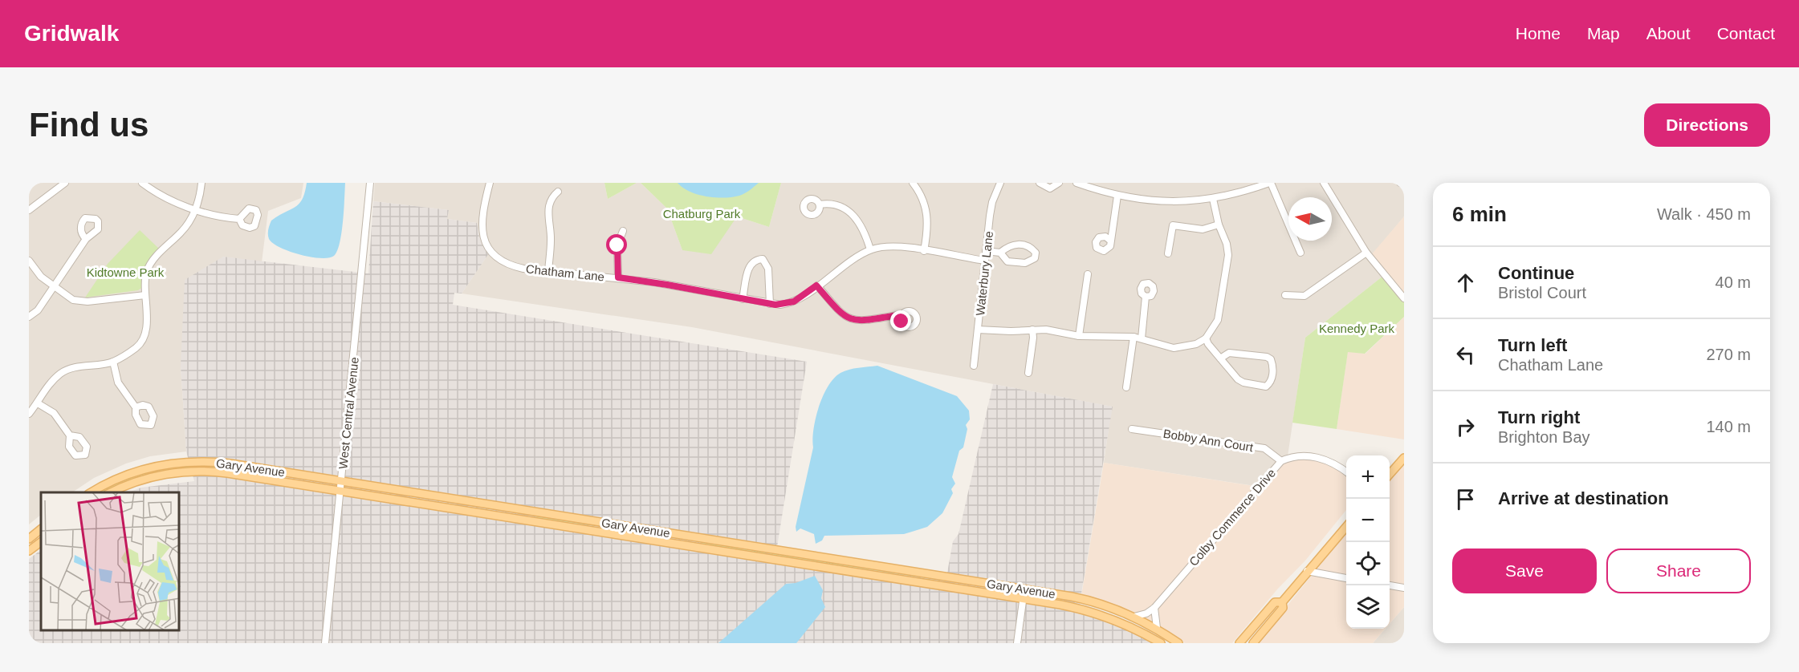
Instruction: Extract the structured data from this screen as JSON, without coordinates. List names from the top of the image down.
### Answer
{
  "streets": {
    "main road": ["Gary Avenue"],
    "street": [
      "Chatham Lane",
      "Waterbury Lane",
      "West Central Avenue",
      "Bobby Ann Court",
      "Colby Commerce Drive"
    ]
  },
  "crossings": [
    ["Chatham Lane", "Waterbury Lane"],
    ["West Central Avenue", "Gary Avenue"],
    ["Bobby Ann Court", "Colby Commerce Drive"],
    ["Gary Avenue", "Colby Commerce Drive"]
  ],
  "parks": ["Chatburg Park", "Kidtowne Park", "Kennedy Park"],
  "north": "left",
  "page": {
    "header": "Gridwalk",
    "nav": [
      "Home",
      "Map",
      "About",
      "Contact"
    ],
    "buttons": [
      "Directions",
      ["Save", "Share"]
    ],
    "title": "Find us",
    "heading": ["6 min", "Walk · 450 m"],
    "list": [
      ["Continue", "Bristol Court", "40 m"],
      ["Turn left", "Chatham Lane", "270 m"],
      ["Turn right", "Brighton Bay", "140 m"],
      "Arrive at destination"
    ],
    "map_buttons": ["+", "−"]
  }
}
